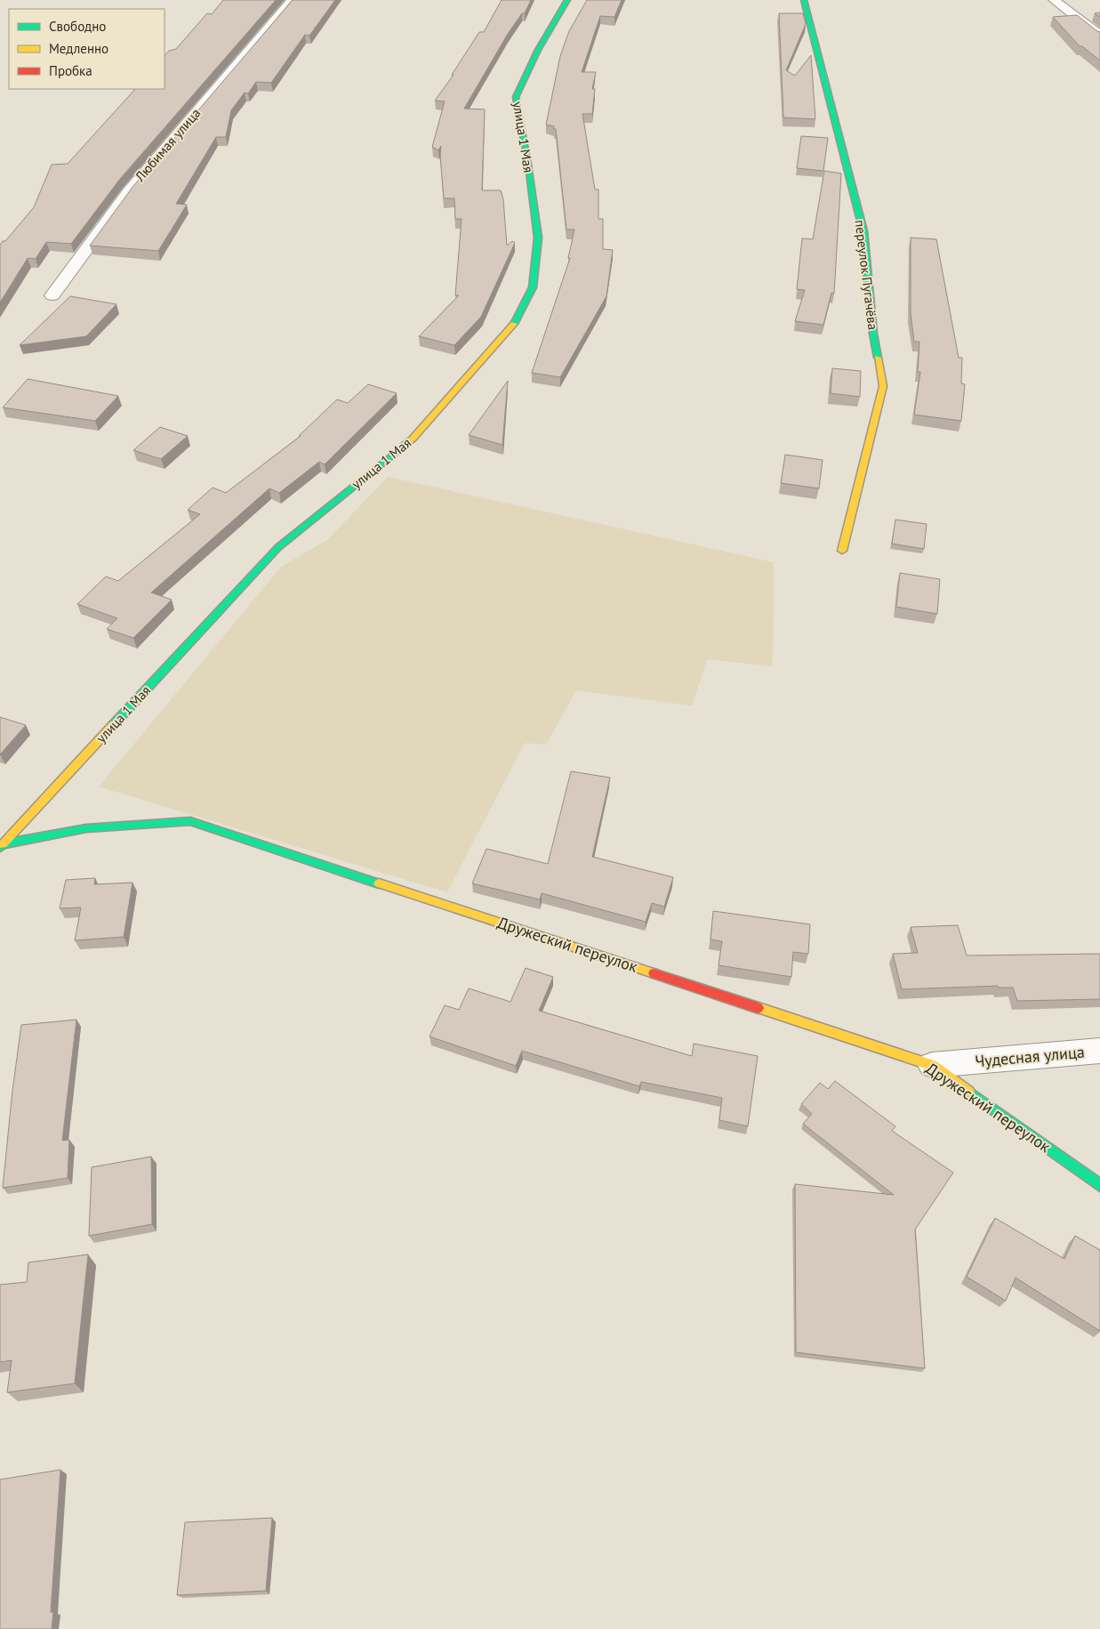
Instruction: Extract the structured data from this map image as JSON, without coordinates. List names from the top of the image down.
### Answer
{
  "streets": {
    "street": [
      "улица 1 Мая",
      "Любимая улица",
      "переулок Пугачёва",
      "Дружеский переулок",
      "Чудесная улица"
    ]
  },
  "crossings": [
    ["улица 1 Мая", "Дружеский переулок"],
    ["Дружеский переулок", "Чудесная улица"]
  ],
  "legend": ["Свободно", "Медленно", "Пробка"]
}
